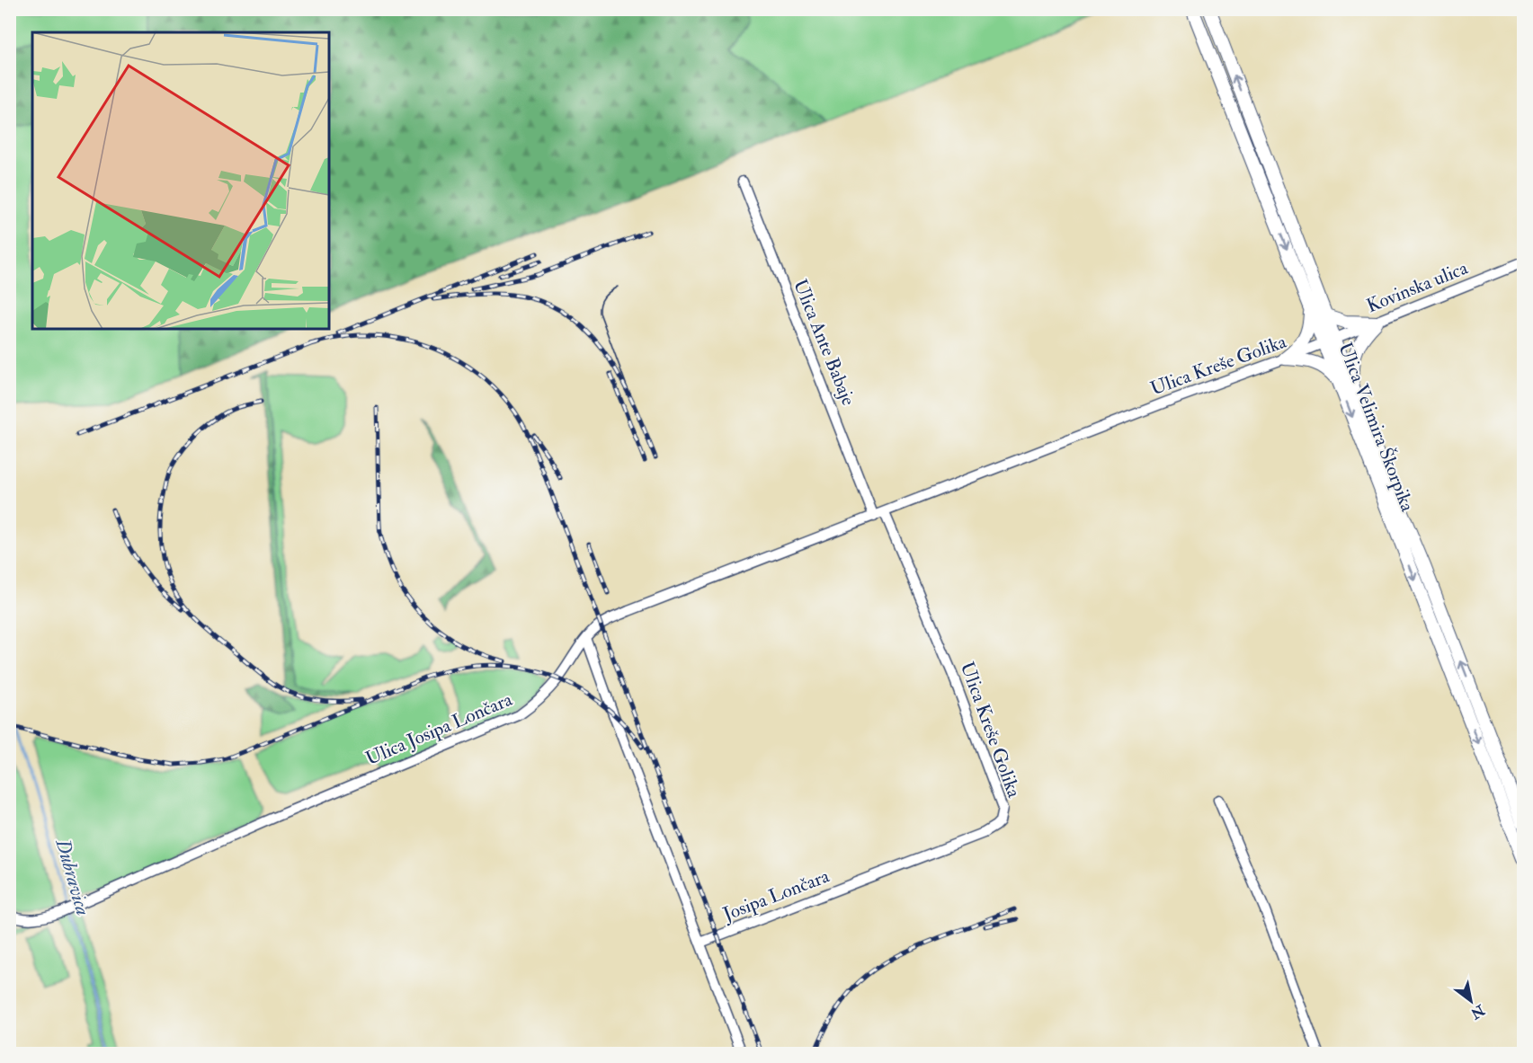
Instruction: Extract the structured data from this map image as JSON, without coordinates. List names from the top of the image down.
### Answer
{
  "streets": {
    "main road": ["Ulica Velimira Škorpika"],
    "street": [
      "Kovinska ulica",
      "Ulica Ante Babaje",
      "Ulica Kreše Golika",
      "Ulica Josipa Lončara",
      "Josipa Lončara"
    ]
  },
  "crossings": [
    ["Kovinska ulica", "Ulica Kreše Golika"],
    ["Kovinska ulica", "Ulica Velimira Škorpika"],
    ["Ulica Ante Babaje", "Ulica Kreše Golika"],
    ["Ulica Kreše Golika", "Ulica Velimira Škorpika"],
    ["Ulica Kreše Golika", "Ulica Josipa Lončara"],
    ["Ulica Kreše Golika", "Josipa Lončara"]
  ],
  "water": ["Dubravica"],
  "north": "bottom right"
}
